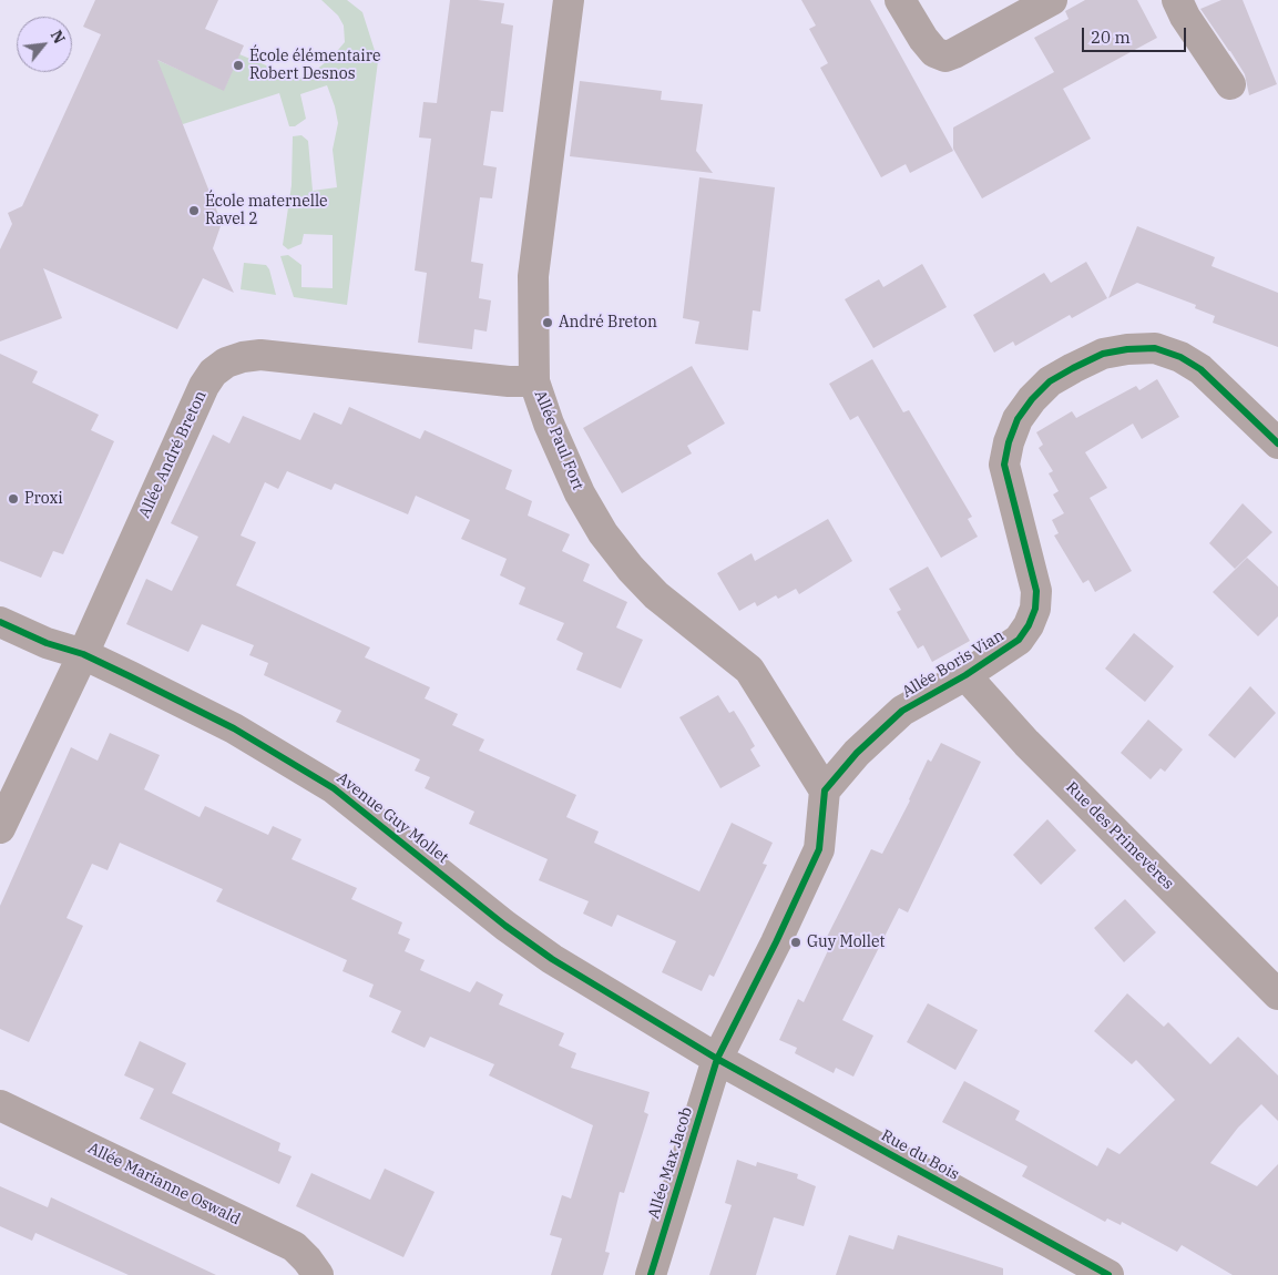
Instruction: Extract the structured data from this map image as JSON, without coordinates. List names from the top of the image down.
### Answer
{
  "streets": {
    "street": [
      "Allée Paul Fort",
      "Allée André Breton",
      "Allée Boris Vian",
      "Avenue Guy Mollet",
      "Rue des Primevères",
      "Rue du Bois",
      "Allée Max Jacob",
      "Allée Marianne Oswald"
    ]
  },
  "crossings": [
    ["Allée Paul Fort", "Allée André Breton"],
    ["Allée Paul Fort", "Allée Boris Vian"],
    ["Allée André Breton", "Avenue Guy Mollet"],
    ["Allée Boris Vian", "Rue des Primevères"],
    ["Avenue Guy Mollet", "Rue du Bois"],
    ["Avenue Guy Mollet", "Allée Max Jacob"],
    ["Rue du Bois", "Allée Max Jacob"]
  ],
  "places": [
    "École élémentaire Robert Desnos",
    "École maternelle Ravel 2",
    "André Breton",
    "Proxi",
    "Guy Mollet"
  ],
  "scale_bar": "20 m",
  "north": "top right"
}
